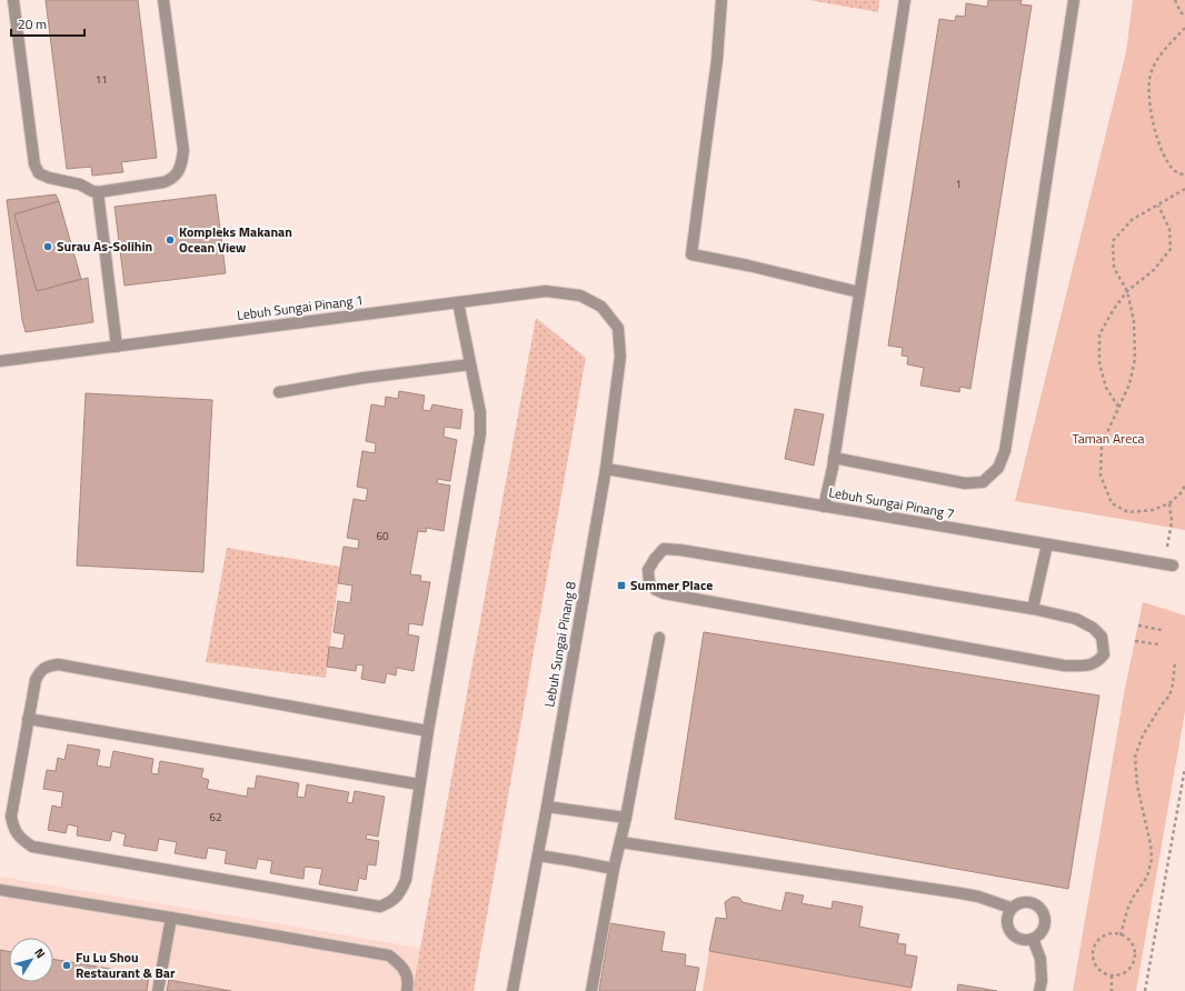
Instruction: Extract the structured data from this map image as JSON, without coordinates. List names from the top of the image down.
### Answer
{
  "streets": {
    "street": ["Lebuh Sungai Pinang 1", "Lebuh Sungai Pinang 7", "Lebuh Sungai Pinang 8"]
  },
  "crossings": [
    ["Lebuh Sungai Pinang 1", "Lebuh Sungai Pinang 8"],
    ["Lebuh Sungai Pinang 7", "Lebuh Sungai Pinang 8"]
  ],
  "parks": ["Taman Areca"],
  "places": {
    "other": ["Kompleks Makanan Ocean View", "Surau As-Solihin", "Fu Lu Shou Restaurant & Bar"],
    "transit": ["Summer Place"]
  },
  "house_numbers": [
    "11",
    "1",
    "60",
    "62"
  ],
  "scale_bar": "20 m",
  "north": "top right"
}
